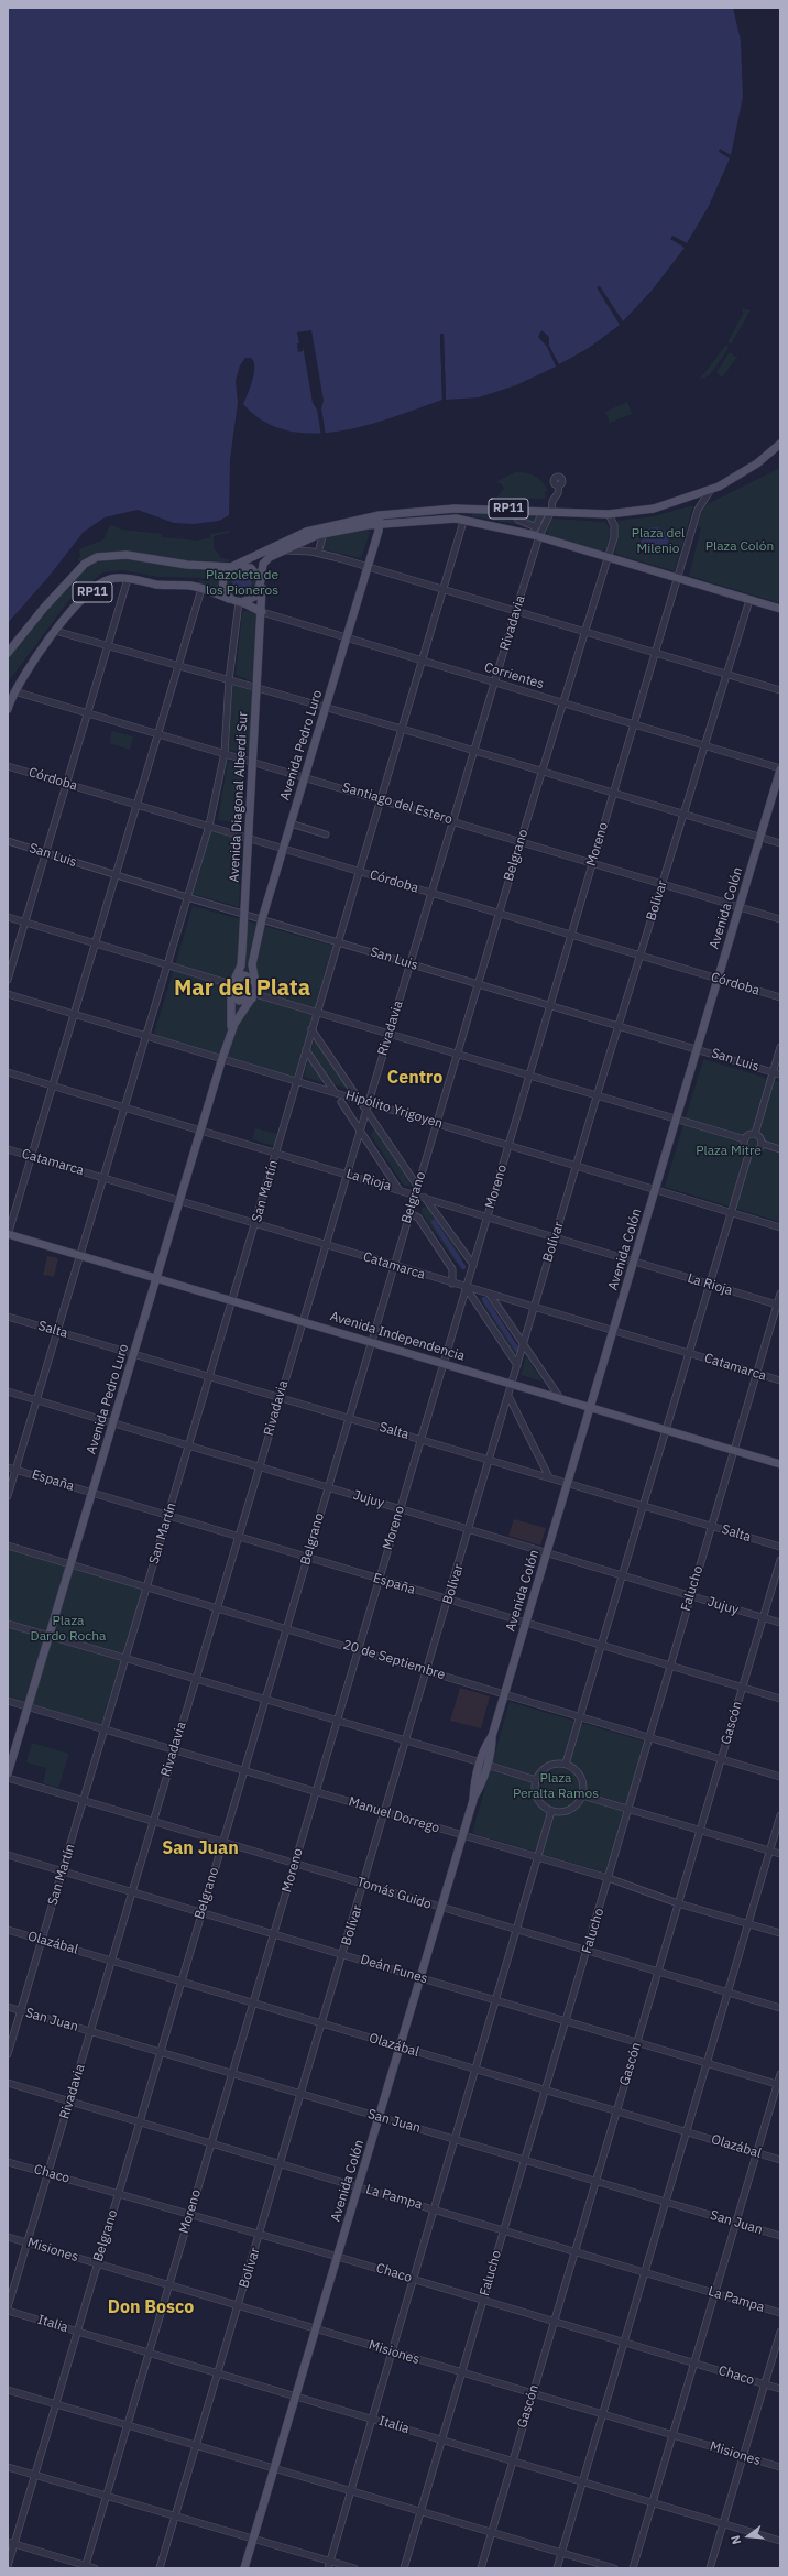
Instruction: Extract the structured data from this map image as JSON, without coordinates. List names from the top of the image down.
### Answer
{
  "streets": {
    "main road": [
      "RP11",
      "Corrientes",
      "Avenida Pedro Luro",
      "Avenida Diagonal Alberdi Sur",
      "Avenida Colón",
      "Avenida Independencia"
    ],
    "street": [
      "Rivadavia",
      "Córdoba",
      "Santiago del Estero",
      "Moreno",
      "San Luis",
      "Belgrano",
      "Bolívar",
      "Hipólito Yrigoyen",
      "Catamarca",
      "La Rioja",
      "San Martín",
      "Salta",
      "España",
      "Jujuy",
      "Falucho",
      "20 de Septiembre",
      "Gascón",
      "Manuel Dorrego",
      "Tomás Guido",
      "Olazábal",
      "Deán Funes",
      "San Juan",
      "Chaco",
      "La Pampa",
      "Misiones",
      "Italia"
    ]
  },
  "crossings": [
    ["RP11", "Rivadavia"],
    ["RP11", "Corrientes"],
    ["RP11", "Avenida Pedro Luro"],
    ["RP11", "Avenida Diagonal Alberdi Sur"],
    ["RP11", "Santiago del Estero"],
    ["RP11", "Moreno"],
    ["RP11", "Belgrano"],
    ["RP11", "Bolívar"],
    ["RP11", "San Martín"],
    ["Rivadavia", "Corrientes"],
    ["Rivadavia", "Córdoba"],
    ["Rivadavia", "Santiago del Estero"],
    ["Rivadavia", "San Luis"],
    ["Rivadavia", "Hipólito Yrigoyen"],
    ["Rivadavia", "Catamarca"],
    ["Rivadavia", "La Rioja"],
    ["Rivadavia", "Salta"],
    ["Rivadavia", "Avenida Independencia"],
    ["Rivadavia", "España"],
    ["Rivadavia", "Jujuy"],
    ["Rivadavia", "20 de Septiembre"],
    ["Rivadavia", "Manuel Dorrego"],
    ["Rivadavia", "Tomás Guido"],
    ["Rivadavia", "Olazábal"],
    ["Rivadavia", "Deán Funes"],
    ["Rivadavia", "San Juan"],
    ["Rivadavia", "Chaco"],
    ["Rivadavia", "La Pampa"],
    ["Rivadavia", "Misiones"],
    ["Rivadavia", "Italia"],
    ["Corrientes", "Avenida Pedro Luro"],
    ["Corrientes", "Avenida Diagonal Alberdi Sur"],
    ["Corrientes", "Moreno"],
    ["Corrientes", "Belgrano"],
    ["Corrientes", "Bolívar"],
    ["Corrientes", "Avenida Colón"],
    ["Corrientes", "San Martín"],
    ["Avenida Pedro Luro", "Córdoba"],
    ["Avenida Pedro Luro", "Avenida Diagonal Alberdi Sur"],
    ["Avenida Pedro Luro", "Santiago del Estero"],
    ["Avenida Pedro Luro", "San Luis"],
    ["Avenida Pedro Luro", "Hipólito Yrigoyen"],
    ["Avenida Pedro Luro", "Catamarca"],
    ["Avenida Pedro Luro", "La Rioja"],
    ["Avenida Pedro Luro", "Salta"],
    ["Avenida Pedro Luro", "Avenida Independencia"],
    ["Avenida Pedro Luro", "España"],
    ["Avenida Pedro Luro", "Jujuy"],
    ["Avenida Pedro Luro", "20 de Septiembre"],
    ["Avenida Pedro Luro", "Manuel Dorrego"],
    ["Córdoba", "Avenida Diagonal Alberdi Sur"],
    ["Córdoba", "Moreno"],
    ["Córdoba", "Belgrano"],
    ["Córdoba", "Bolívar"],
    ["Córdoba", "Avenida Colón"],
    ["Córdoba", "San Martín"],
    ["Avenida Diagonal Alberdi Sur", "Santiago del Estero"],
    ["Avenida Diagonal Alberdi Sur", "San Luis"],
    ["Santiago del Estero", "Moreno"],
    ["Santiago del Estero", "Belgrano"],
    ["Santiago del Estero", "Bolívar"],
    ["Santiago del Estero", "Avenida Colón"],
    ["Santiago del Estero", "San Martín"],
    ["Moreno", "San Luis"],
    ["Moreno", "Hipólito Yrigoyen"],
    ["Moreno", "Catamarca"],
    ["Moreno", "La Rioja"],
    ["Moreno", "Salta"],
    ["Moreno", "Avenida Independencia"],
    ["Moreno", "España"],
    ["Moreno", "Jujuy"],
    ["Moreno", "20 de Septiembre"],
    ["Moreno", "Manuel Dorrego"],
    ["Moreno", "Tomás Guido"],
    ["Moreno", "Olazábal"],
    ["Moreno", "Deán Funes"],
    ["Moreno", "San Juan"],
    ["Moreno", "Chaco"],
    ["Moreno", "La Pampa"],
    ["Moreno", "Misiones"],
    ["Moreno", "Italia"],
    ["San Luis", "Belgrano"],
    ["San Luis", "Bolívar"],
    ["San Luis", "Avenida Colón"],
    ["San Luis", "San Martín"],
    ["Belgrano", "Hipólito Yrigoyen"],
    ["Belgrano", "Catamarca"],
    ["Belgrano", "La Rioja"],
    ["Belgrano", "Salta"],
    ["Belgrano", "Avenida Independencia"],
    ["Belgrano", "España"],
    ["Belgrano", "Jujuy"],
    ["Belgrano", "20 de Septiembre"],
    ["Belgrano", "Manuel Dorrego"],
    ["Belgrano", "Tomás Guido"],
    ["Belgrano", "Olazábal"],
    ["Belgrano", "Deán Funes"],
    ["Belgrano", "San Juan"],
    ["Belgrano", "Chaco"],
    ["Belgrano", "La Pampa"],
    ["Belgrano", "Misiones"],
    ["Belgrano", "Italia"],
    ["Bolívar", "Hipólito Yrigoyen"],
    ["Bolívar", "Catamarca"],
    ["Bolívar", "La Rioja"],
    ["Bolívar", "Salta"],
    ["Bolívar", "Avenida Independencia"],
    ["Bolívar", "España"],
    ["Bolívar", "Jujuy"],
    ["Bolívar", "20 de Septiembre"],
    ["Bolívar", "Manuel Dorrego"],
    ["Bolívar", "Tomás Guido"],
    ["Bolívar", "Olazábal"],
    ["Bolívar", "Deán Funes"],
    ["Bolívar", "San Juan"],
    ["Bolívar", "Chaco"],
    ["Bolívar", "La Pampa"],
    ["Bolívar", "Misiones"],
    ["Bolívar", "Italia"],
    ["Avenida Colón", "Hipólito Yrigoyen"],
    ["Avenida Colón", "Catamarca"],
    ["Avenida Colón", "La Rioja"],
    ["Avenida Colón", "Salta"],
    ["Avenida Colón", "Avenida Independencia"],
    ["Avenida Colón", "España"],
    ["Avenida Colón", "Jujuy"],
    ["Avenida Colón", "20 de Septiembre"],
    ["Avenida Colón", "Manuel Dorrego"],
    ["Avenida Colón", "Tomás Guido"],
    ["Avenida Colón", "Olazábal"],
    ["Avenida Colón", "Deán Funes"],
    ["Avenida Colón", "San Juan"],
    ["Avenida Colón", "Chaco"],
    ["Avenida Colón", "La Pampa"],
    ["Avenida Colón", "Misiones"],
    ["Avenida Colón", "Italia"],
    ["Hipólito Yrigoyen", "San Martín"],
    ["Catamarca", "San Martín"],
    ["Catamarca", "Falucho"],
    ["La Rioja", "San Martín"],
    ["La Rioja", "Falucho"],
    ["San Martín", "Salta"],
    ["San Martín", "Avenida Independencia"],
    ["San Martín", "España"],
    ["San Martín", "Jujuy"],
    ["San Martín", "20 de Septiembre"],
    ["San Martín", "Manuel Dorrego"],
    ["San Martín", "Tomás Guido"],
    ["San Martín", "Olazábal"],
    ["San Martín", "Deán Funes"],
    ["San Martín", "San Juan"],
    ["Salta", "Falucho"],
    ["Avenida Independencia", "Falucho"],
    ["España", "Falucho"],
    ["España", "Gascón"],
    ["Jujuy", "Falucho"],
    ["Jujuy", "Gascón"],
    ["Falucho", "20 de Septiembre"],
    ["Falucho", "Manuel Dorrego"],
    ["Falucho", "Tomás Guido"],
    ["Falucho", "Olazábal"],
    ["Falucho", "Deán Funes"],
    ["Falucho", "San Juan"],
    ["Falucho", "Chaco"],
    ["Falucho", "La Pampa"],
    ["Falucho", "Misiones"],
    ["Falucho", "Italia"],
    ["20 de Septiembre", "Gascón"],
    ["Gascón", "Manuel Dorrego"],
    ["Gascón", "Tomás Guido"],
    ["Gascón", "Olazábal"],
    ["Gascón", "Deán Funes"],
    ["Gascón", "San Juan"],
    ["Gascón", "Chaco"],
    ["Gascón", "La Pampa"],
    ["Gascón", "Misiones"],
    ["Gascón", "Italia"]
  ],
  "districts": [
    "Mar del Plata",
    "Centro",
    "San Juan",
    "Don Bosco"
  ],
  "parks": [
    "Plaza del Milenio",
    "Plaza Colón",
    "Plazoleta de los Pioneros",
    "Plaza Mitre",
    "Plaza Dardo Rocha",
    "Plaza Peralta Ramos"
  ],
  "north": "left"
}
